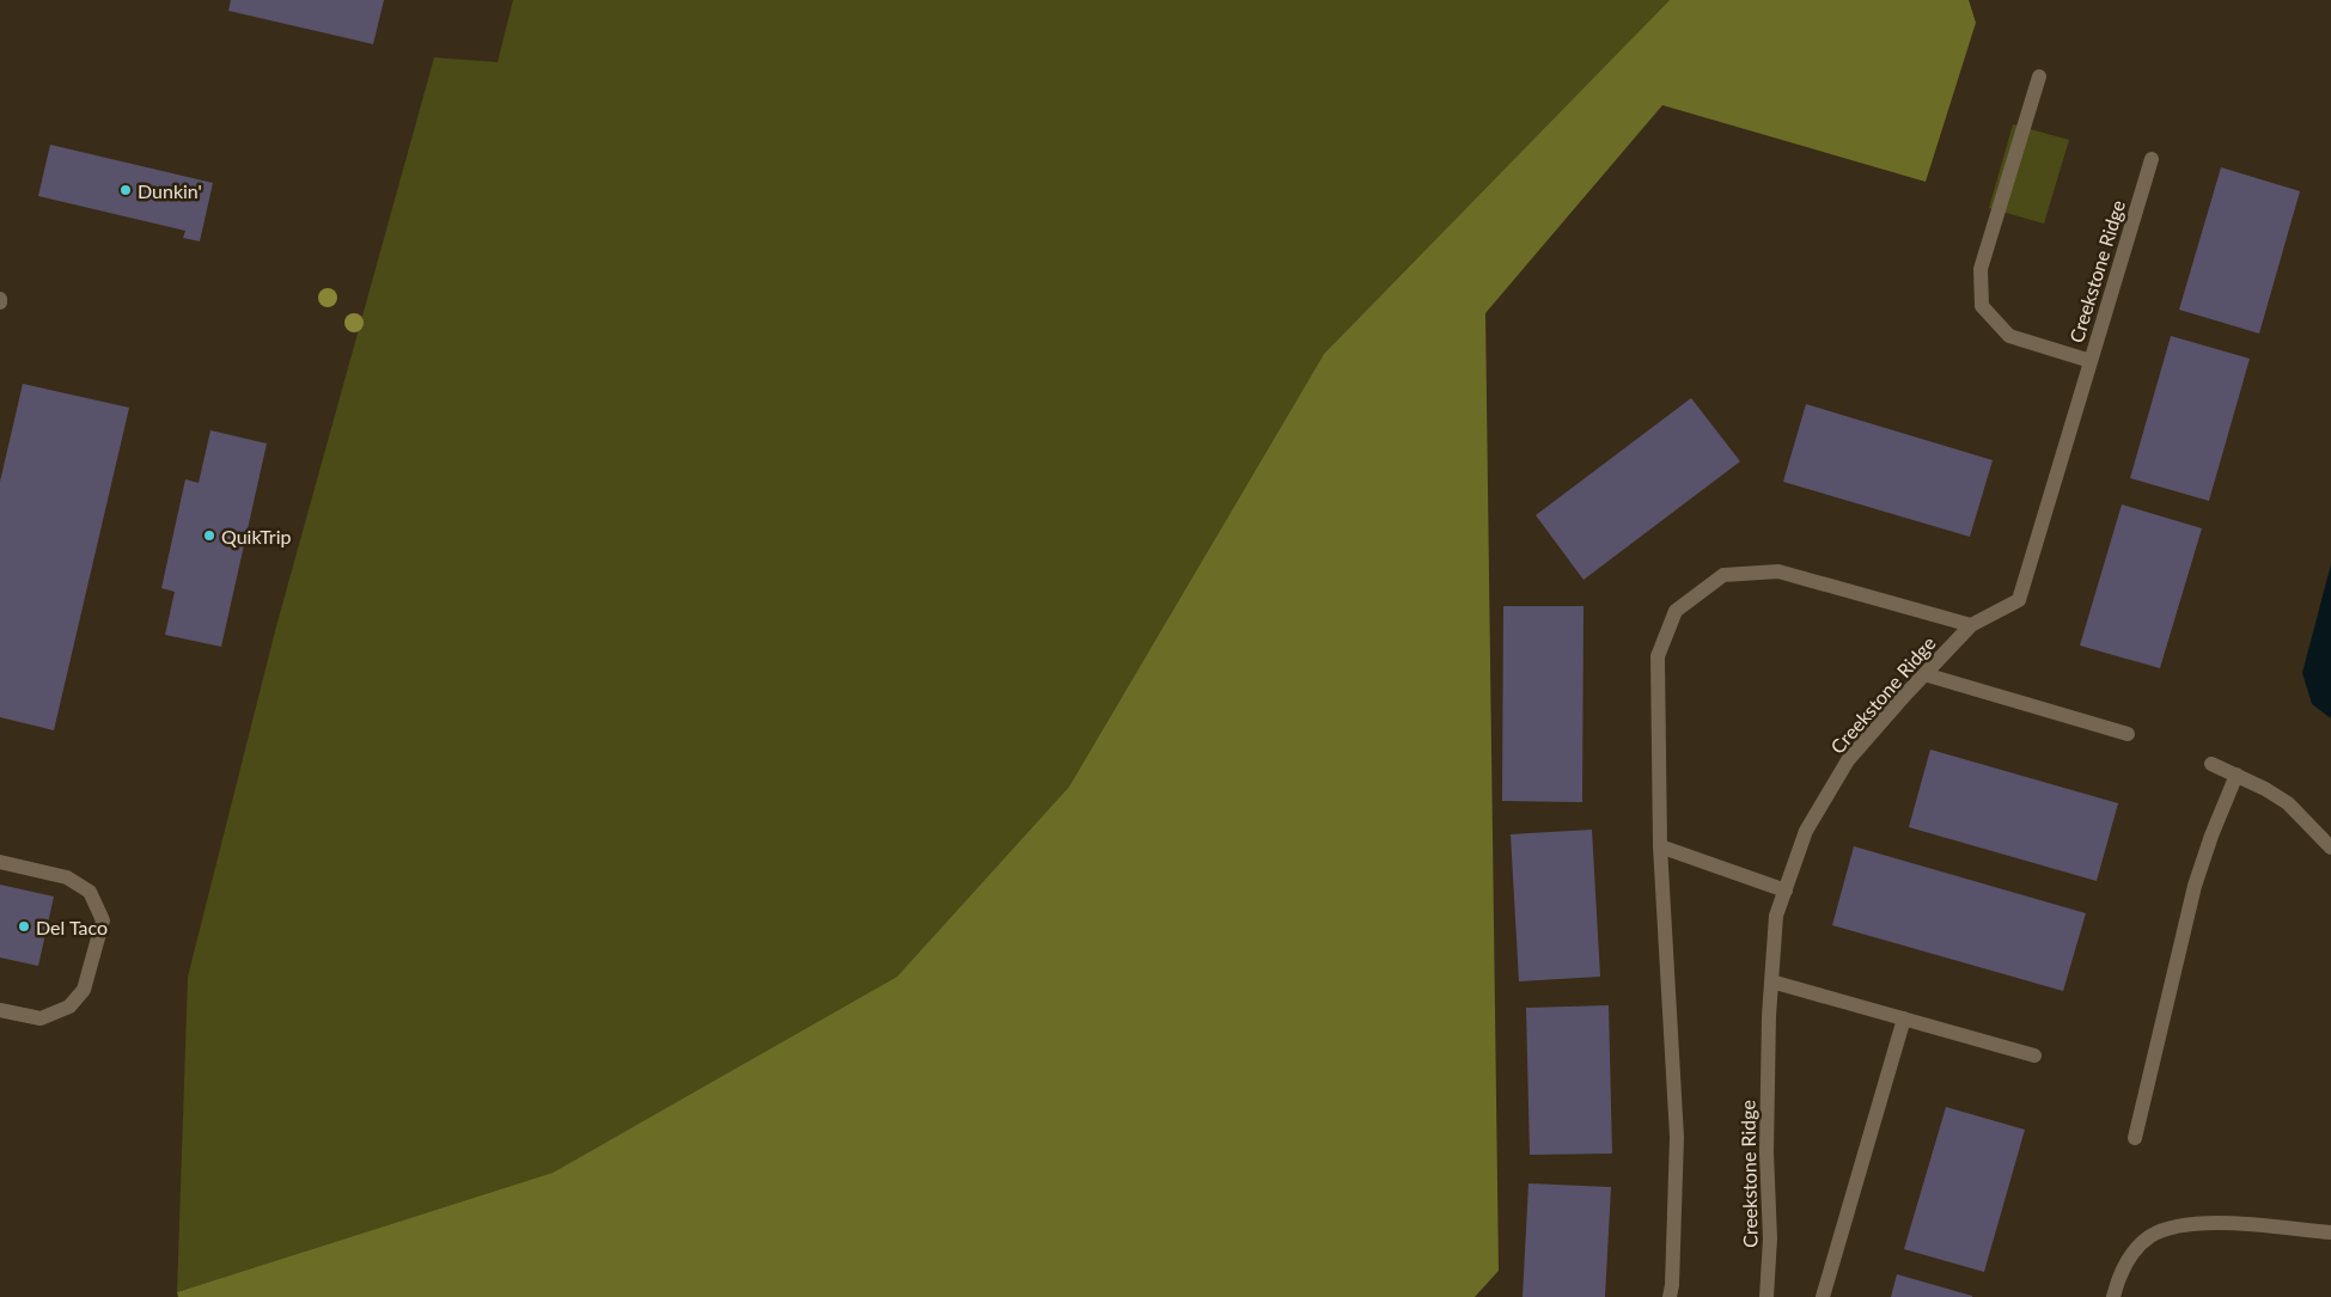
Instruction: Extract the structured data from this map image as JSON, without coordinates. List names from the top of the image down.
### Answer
{
  "streets": {
    "street": ["Creekstone Ridge"]
  },
  "places": ["Dunkin'", "QuikTrip", "Del Taco"]
}
